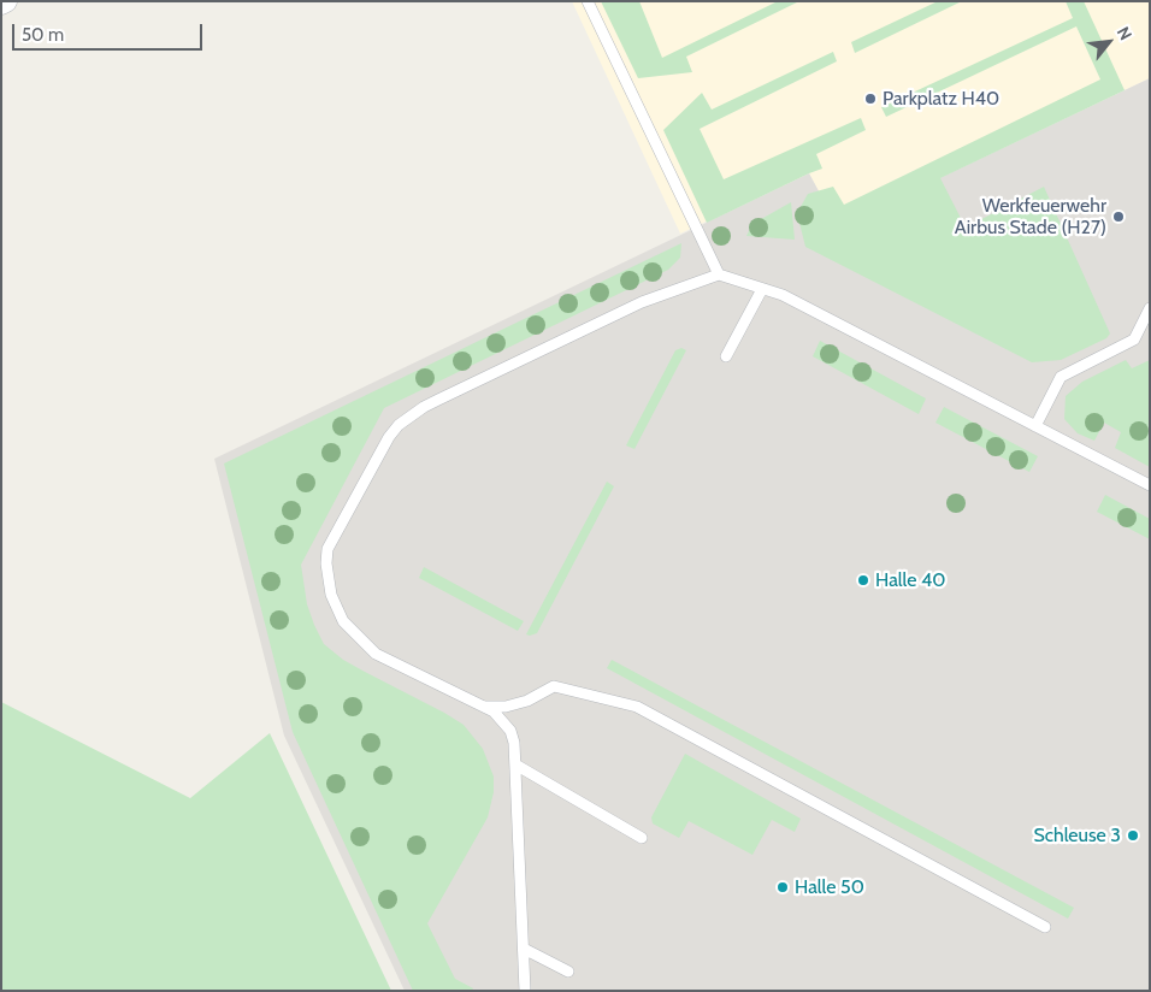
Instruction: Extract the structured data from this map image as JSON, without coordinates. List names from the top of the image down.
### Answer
{
  "places": [
    "Parkplatz H40",
    "Werkfeuerwehr Airbus Stade (H27)",
    "Halle 40",
    "Schleuse 3",
    "Halle 50"
  ],
  "scale_bar": "50 m",
  "north": "top right"
}
